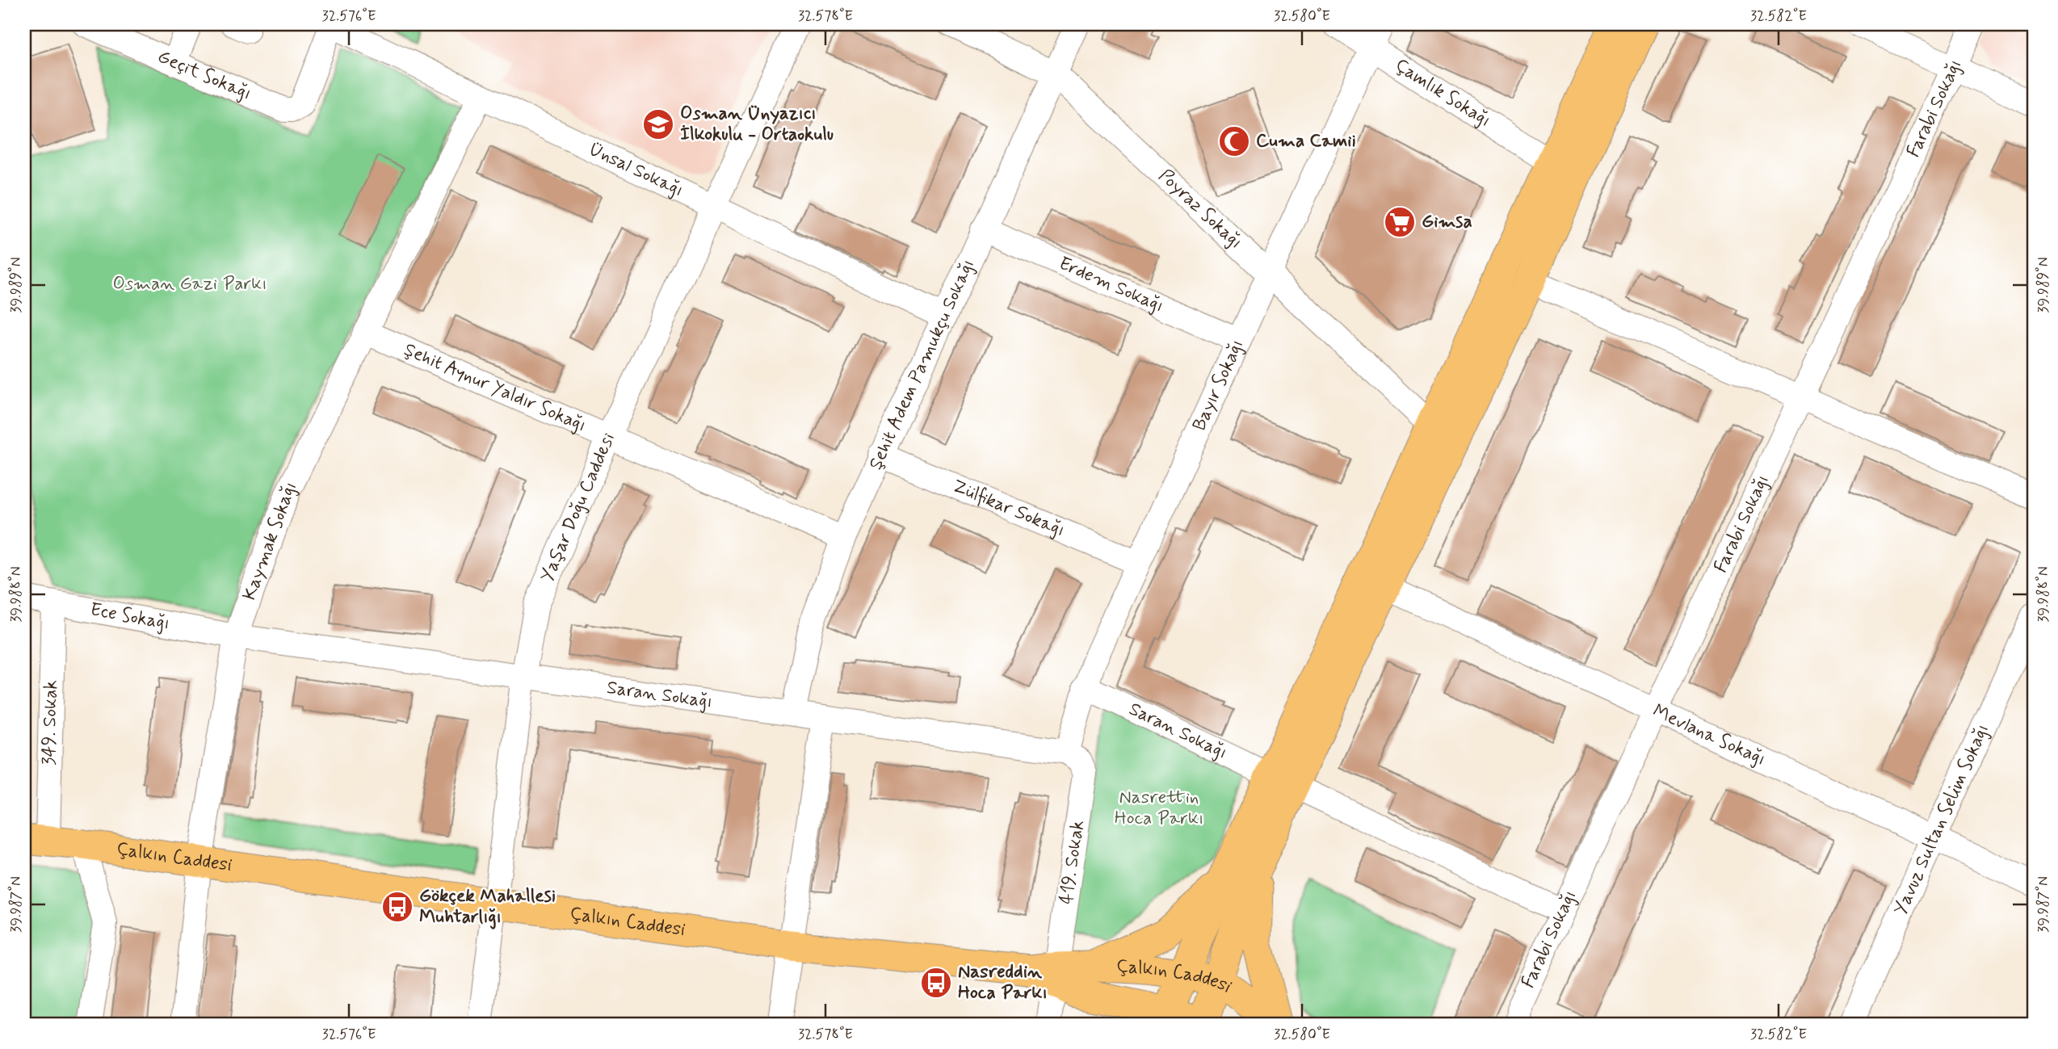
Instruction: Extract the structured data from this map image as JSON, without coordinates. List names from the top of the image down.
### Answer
{
  "streets": {
    "main road": ["Çalkın Caddesi"],
    "street": [
      "Geçit Sokağı",
      "Çamlık Sokağı",
      "Farabi Sokağı",
      "Ünsal Sokağı",
      "Poyraz Sokağı",
      "Erdem Sokağı",
      "Şehit Adem Pamukçu Sokağı",
      "Bayır Sokağı",
      "Şehit Aynur Yaldır Sokağı",
      "Yaşar Doğu Caddesi",
      "Zülfikar Sokağı",
      "Kaymak Sokağı",
      "Ece Sokağı",
      "Saran Sokağı",
      "349. Sokak",
      "Mevlana Sokağı",
      "Yavuz Sultan Selim Sokağı",
      "419. Sokak"
    ]
  },
  "crossings": [
    ["Geçit Sokağı", "Ünsal Sokağı"],
    ["Çamlık Sokağı", "Bayır Sokağı"],
    ["Farabi Sokağı", "Saran Sokağı"],
    ["Farabi Sokağı", "Mevlana Sokağı"],
    ["Ünsal Sokağı", "Şehit Adem Pamukçu Sokağı"],
    ["Ünsal Sokağı", "Yaşar Doğu Caddesi"],
    ["Ünsal Sokağı", "Kaymak Sokağı"],
    ["Poyraz Sokağı", "Şehit Adem Pamukçu Sokağı"],
    ["Poyraz Sokağı", "Bayır Sokağı"],
    ["Erdem Sokağı", "Şehit Adem Pamukçu Sokağı"],
    ["Erdem Sokağı", "Bayır Sokağı"],
    ["Şehit Adem Pamukçu Sokağı", "Şehit Aynur Yaldır Sokağı"],
    ["Şehit Adem Pamukçu Sokağı", "Zülfikar Sokağı"],
    ["Şehit Adem Pamukçu Sokağı", "Saran Sokağı"],
    ["Bayır Sokağı", "Zülfikar Sokağı"],
    ["Bayır Sokağı", "Saran Sokağı"],
    ["Bayır Sokağı", "419. Sokak"],
    ["Şehit Aynur Yaldır Sokağı", "Yaşar Doğu Caddesi"],
    ["Şehit Aynur Yaldır Sokağı", "Kaymak Sokağı"],
    ["Yaşar Doğu Caddesi", "Saran Sokağı"],
    ["Yaşar Doğu Caddesi", "Çalkın Caddesi"],
    ["Kaymak Sokağı", "Ece Sokağı"],
    ["Kaymak Sokağı", "Saran Sokağı"],
    ["Kaymak Sokağı", "Çalkın Caddesi"],
    ["Ece Sokağı", "Saran Sokağı"],
    ["Ece Sokağı", "349. Sokak"],
    ["Saran Sokağı", "419. Sokak"],
    ["349. Sokak", "Çalkın Caddesi"],
    ["Mevlana Sokağı", "Yavuz Sultan Selim Sokağı"],
    ["Çalkın Caddesi", "419. Sokak"]
  ],
  "parks": ["Osman Gazi Parkı", "Nasrettin Hoca Parkı"],
  "places": {
    "school or university": ["Osman Ünyazıcı İlkokulu - Ortaokulu"],
    "mosque": ["Cuma Camii"],
    "supermarket": ["Gimsa"],
    "bus stop": ["Gökçek Mahallesi Muhtarlığı", "Nasreddin Hoca Parkı"]
  },
  "coordinates": [
    "32.576°E",
    "32.578°E",
    "32.580°E",
    "32.582°E",
    "39.989°N",
    "39.988°N",
    "39.987°N"
  ]
}
